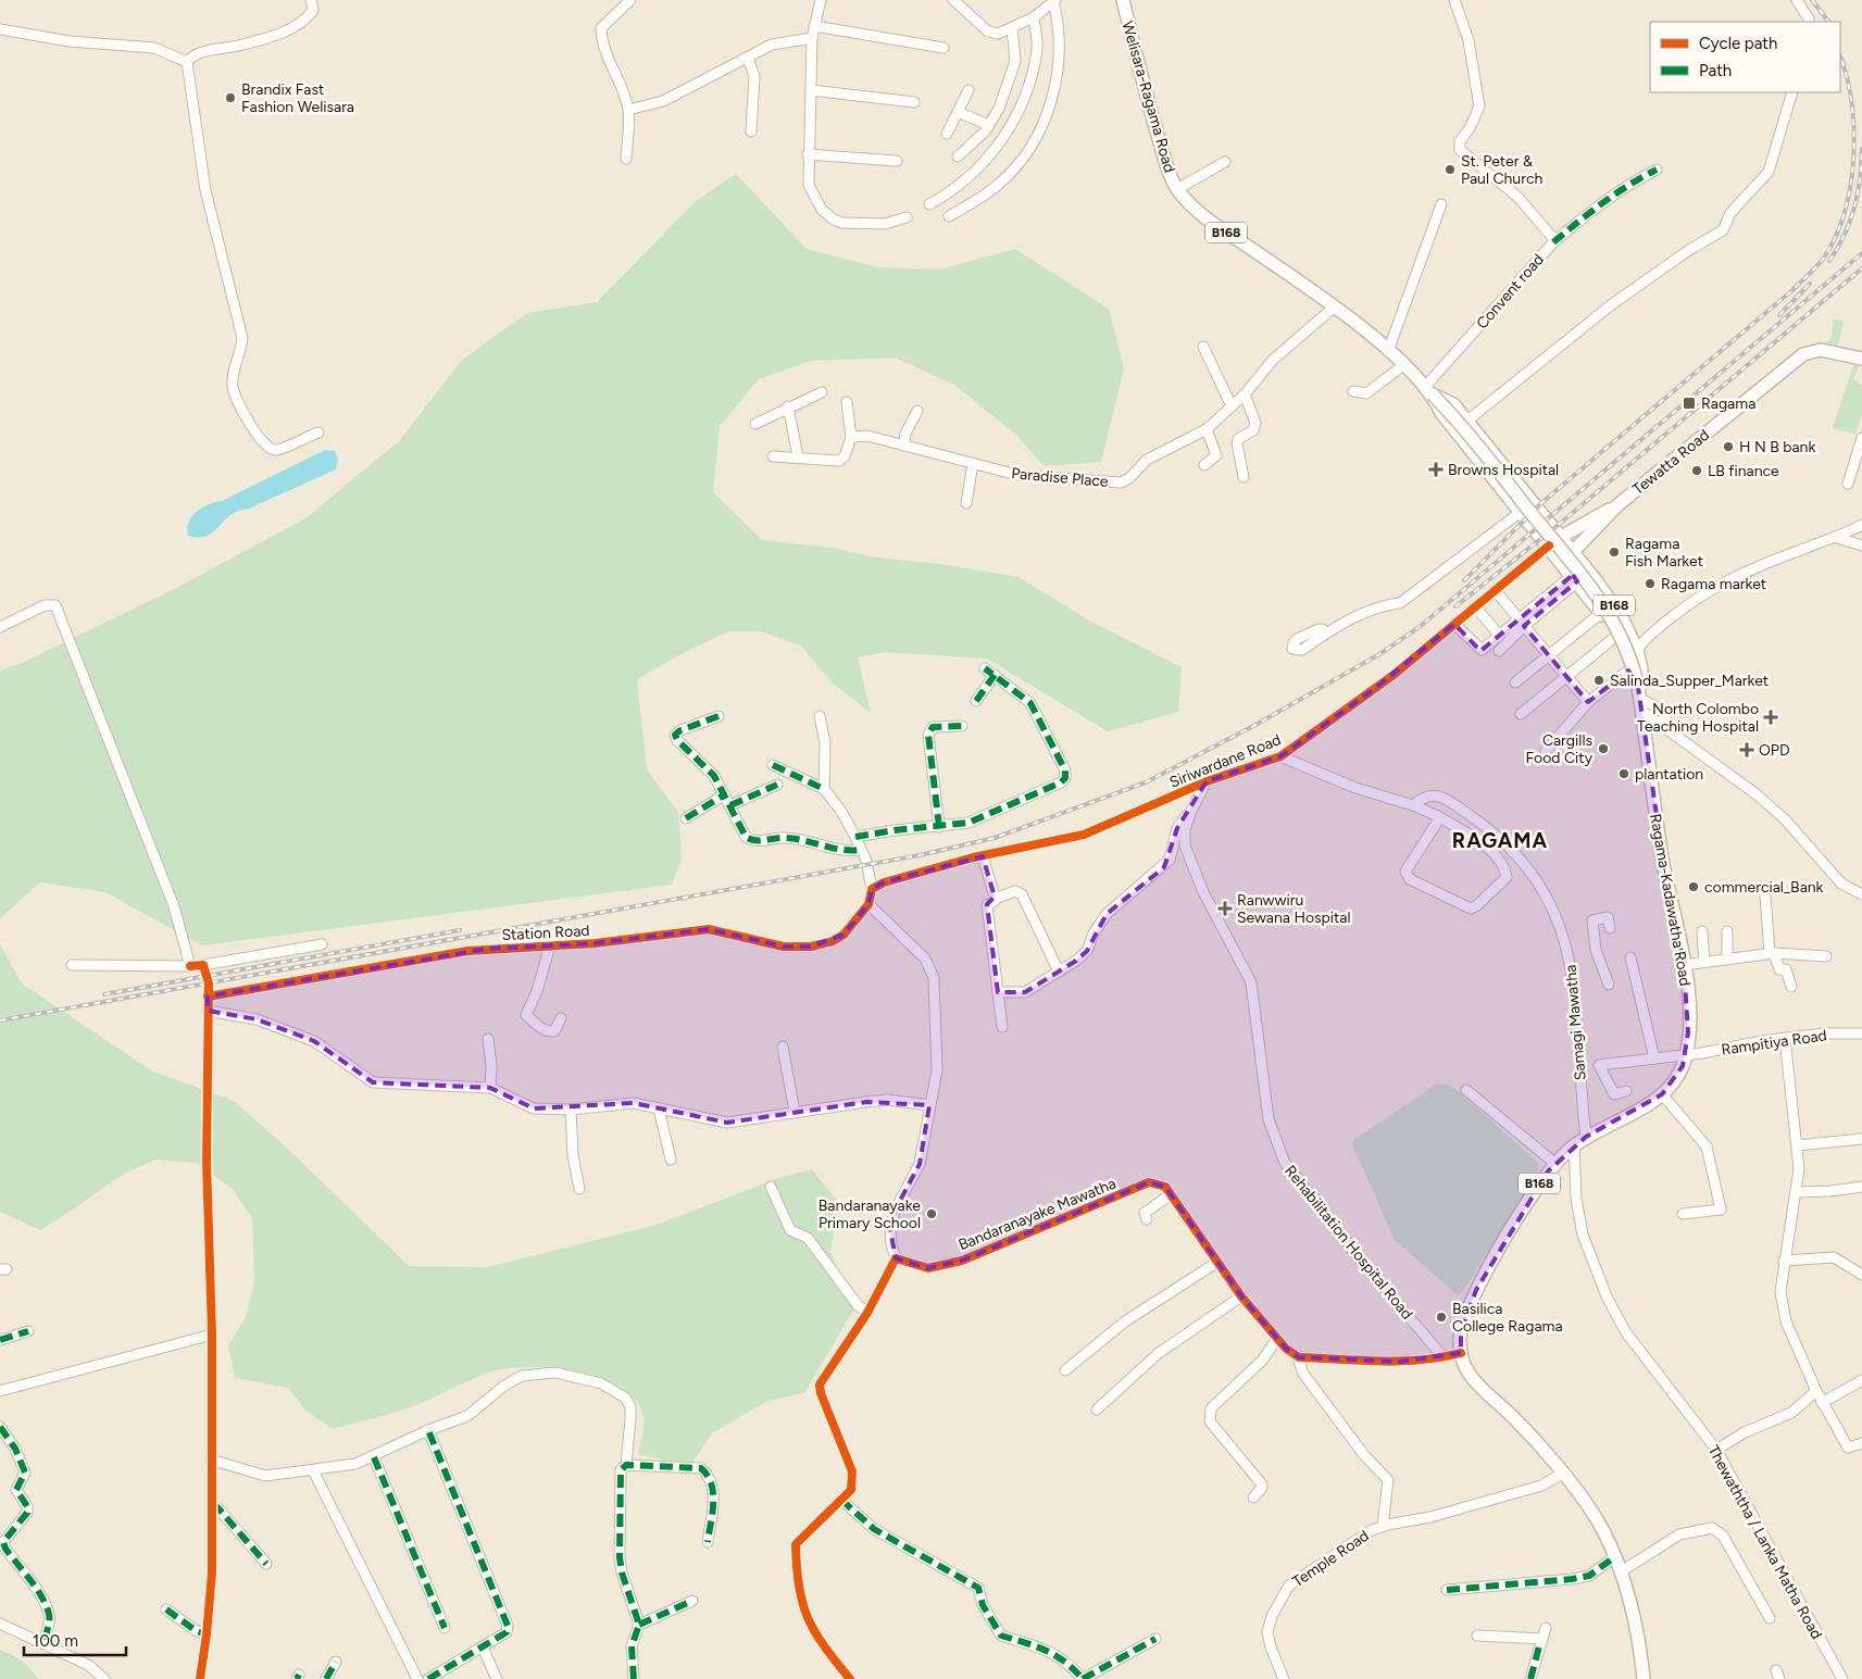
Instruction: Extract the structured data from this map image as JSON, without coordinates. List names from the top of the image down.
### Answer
{
  "streets": {
    "main road": [
      "Welisara-Ragama Road",
      "B168",
      "Tewatta Road",
      "Ragama-Kadawatha Road"
    ],
    "street": [
      "Convent road",
      "Paradise Place",
      "Siriwardane Road",
      "Station Road",
      "Samagi Mawatha",
      "Rampitiya Road",
      "Bandaranayake Mawatha",
      "Rehabilitation Hospital Road",
      "Thewaththa / Lanka Matha Road",
      "Temple Road"
    ]
  },
  "crossings": [
    ["Welisara-Ragama Road", "B168"],
    ["Welisara-Ragama Road", "Convent road"],
    ["Welisara-Ragama Road", "Paradise Place"],
    ["B168", "Convent road"],
    ["B168", "Tewatta Road"],
    ["B168", "Siriwardane Road"],
    ["B168", "Ragama-Kadawatha Road"],
    ["Tewatta Road", "Siriwardane Road"],
    ["Siriwardane Road", "Rehabilitation Hospital Road"],
    ["Ragama-Kadawatha Road", "Samagi Mawatha"],
    ["Ragama-Kadawatha Road", "Rampitiya Road"],
    ["Ragama-Kadawatha Road", "Thewaththa / Lanka Matha Road"]
  ],
  "districts": ["RAGAMA"],
  "places": {
    "other": [
      "Brandix Fast Fashion Welisara",
      "St. Peter & Paul Church",
      "H N B bank",
      "LB finance",
      "Ragama Fish Market",
      "Ragama market",
      "Salinda_Supper_Market",
      "Cargills Food City",
      "plantation",
      "commercial_Bank",
      "Bandaranayake Primary School",
      "Basilica College Ragama"
    ],
    "transit": ["Ragama"],
    "health": [
      "Browns Hospital",
      "North Colombo Teaching Hospital",
      "OPD",
      "Ranwwiru Sewana Hospital"
    ]
  },
  "legend": ["Cycle path", "Path"],
  "scale_bar": "100 m"
}
